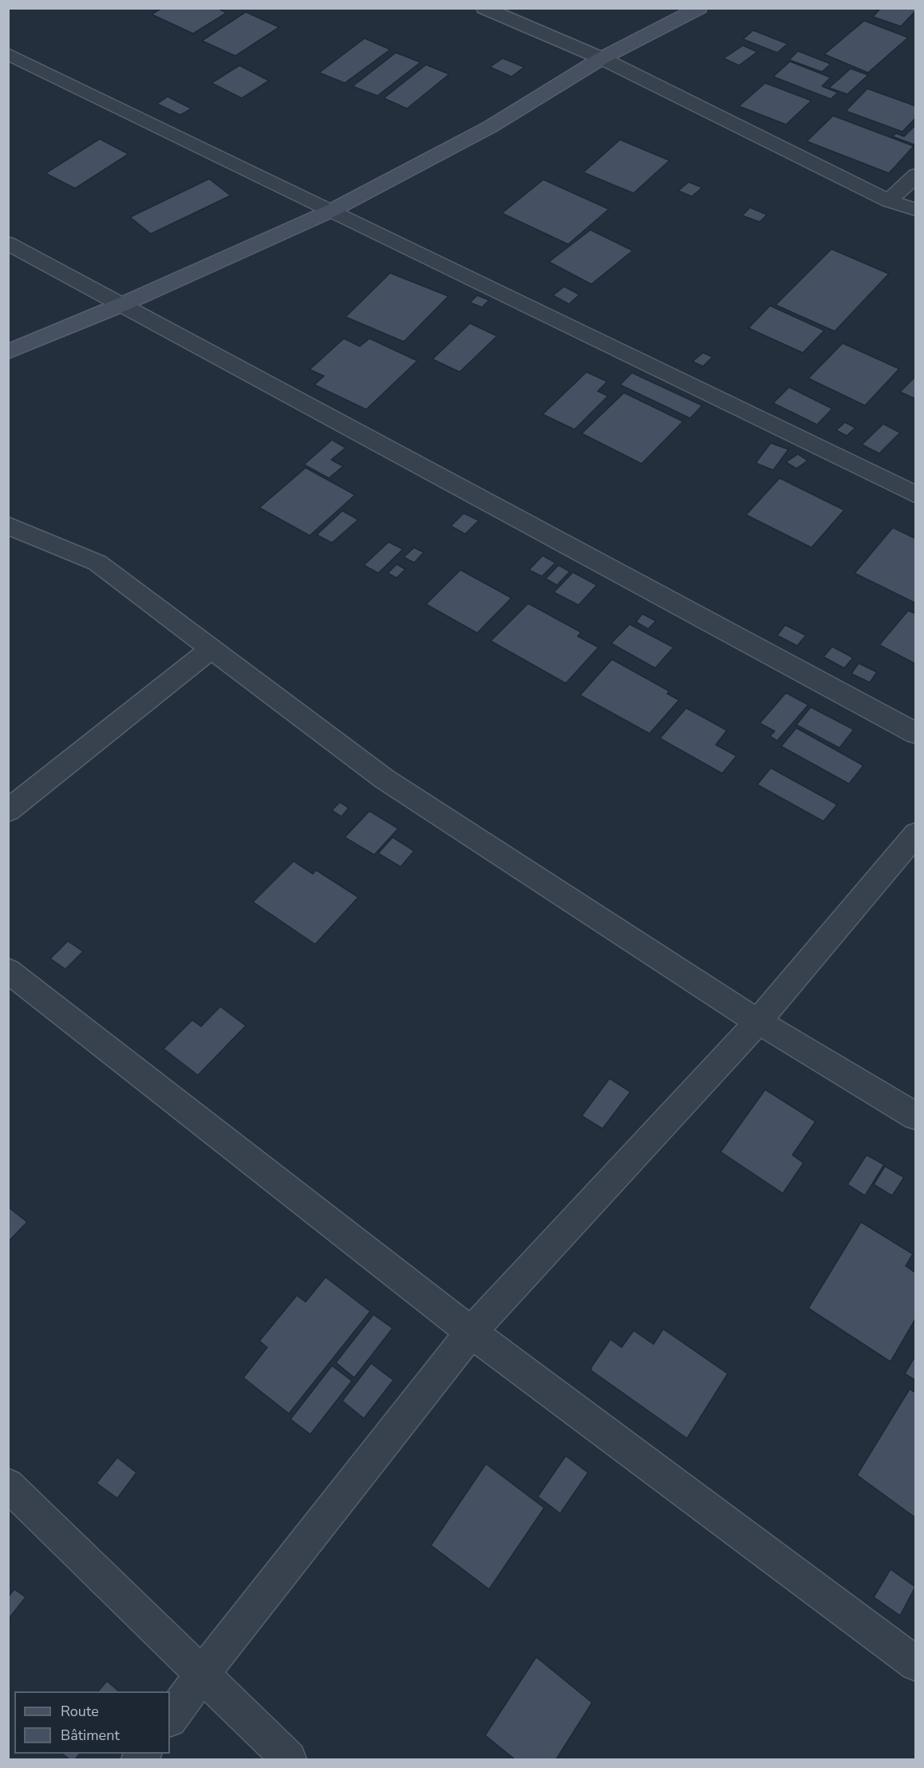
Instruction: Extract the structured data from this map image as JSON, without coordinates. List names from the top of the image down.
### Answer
{
  "legend": ["Route", "Bâtiment"]
}
